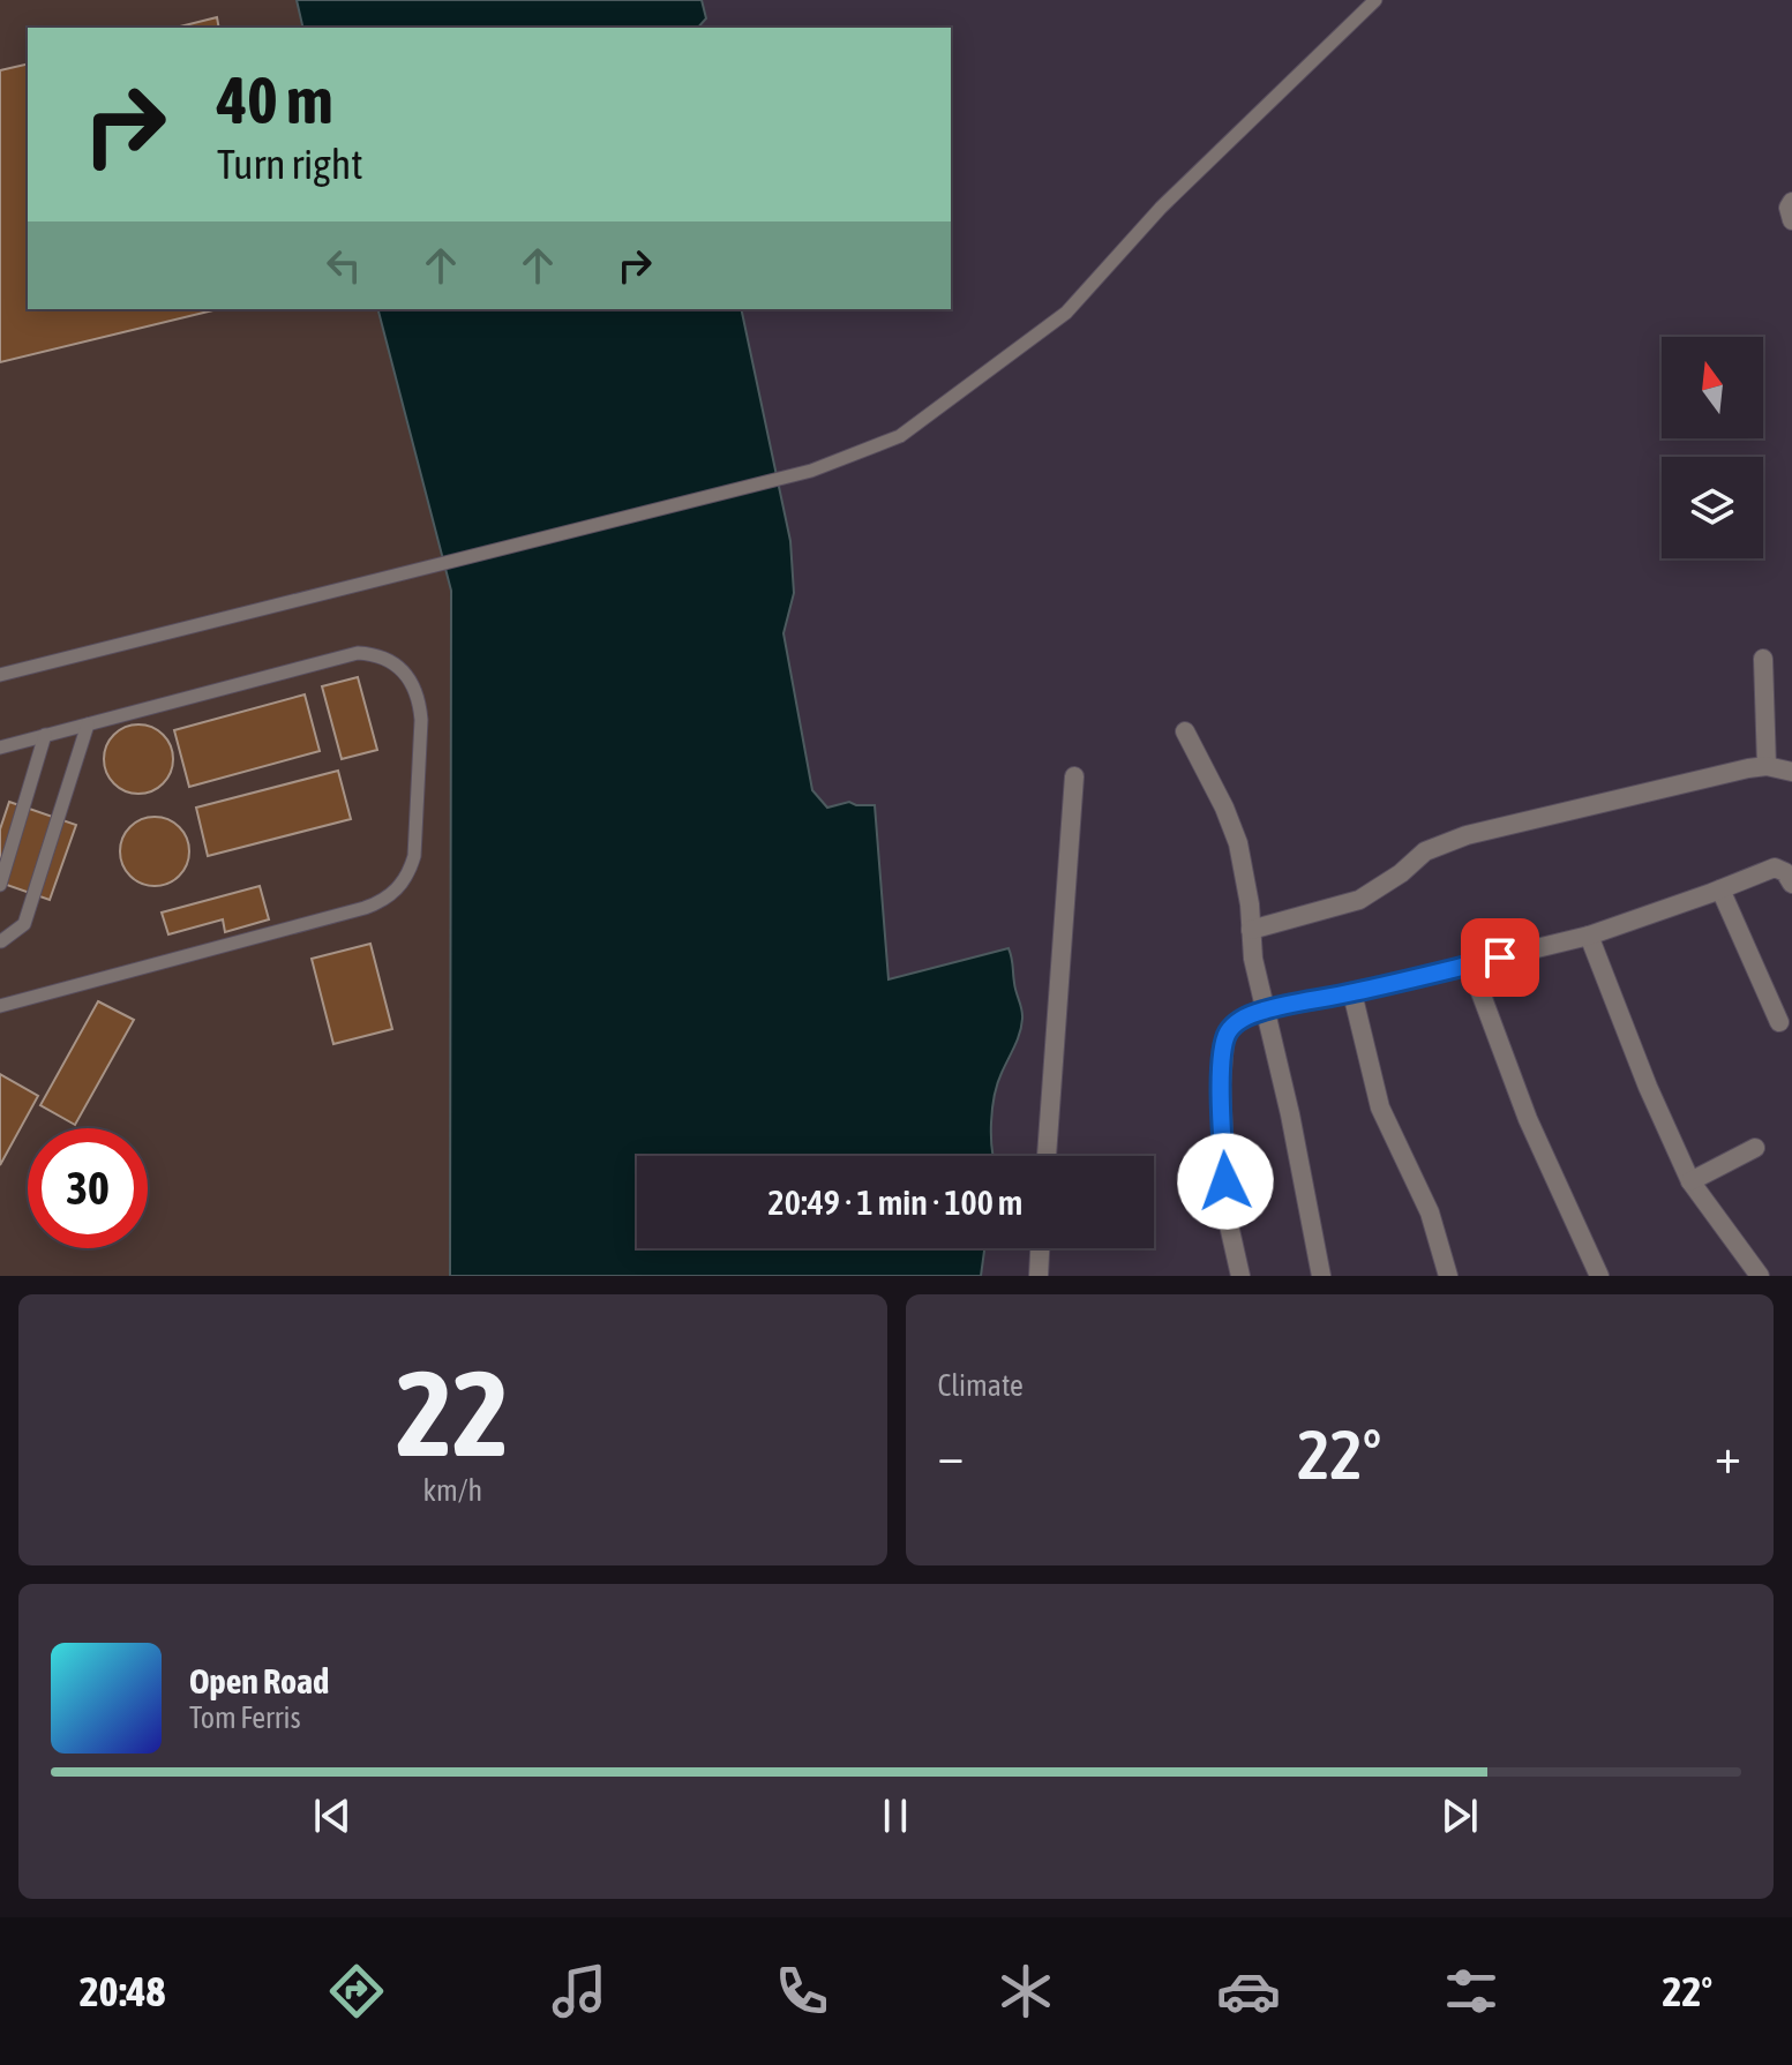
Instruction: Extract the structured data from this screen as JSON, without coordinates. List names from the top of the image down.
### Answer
{
  "north": "top",
  "page": {
    "turn": ["40 m", "Turn right"],
    "limit": "30",
    "trip": "20:49 · 1 min · 100 m",
    "tile": [
      ["22", "km/h"],
      "Climate"
    ],
    "heat": ["−", "22°", "+"],
    "song": ["Open Road", "Tom Ferris"],
    "tabs": ["20:48", "22°"]
  }
}
